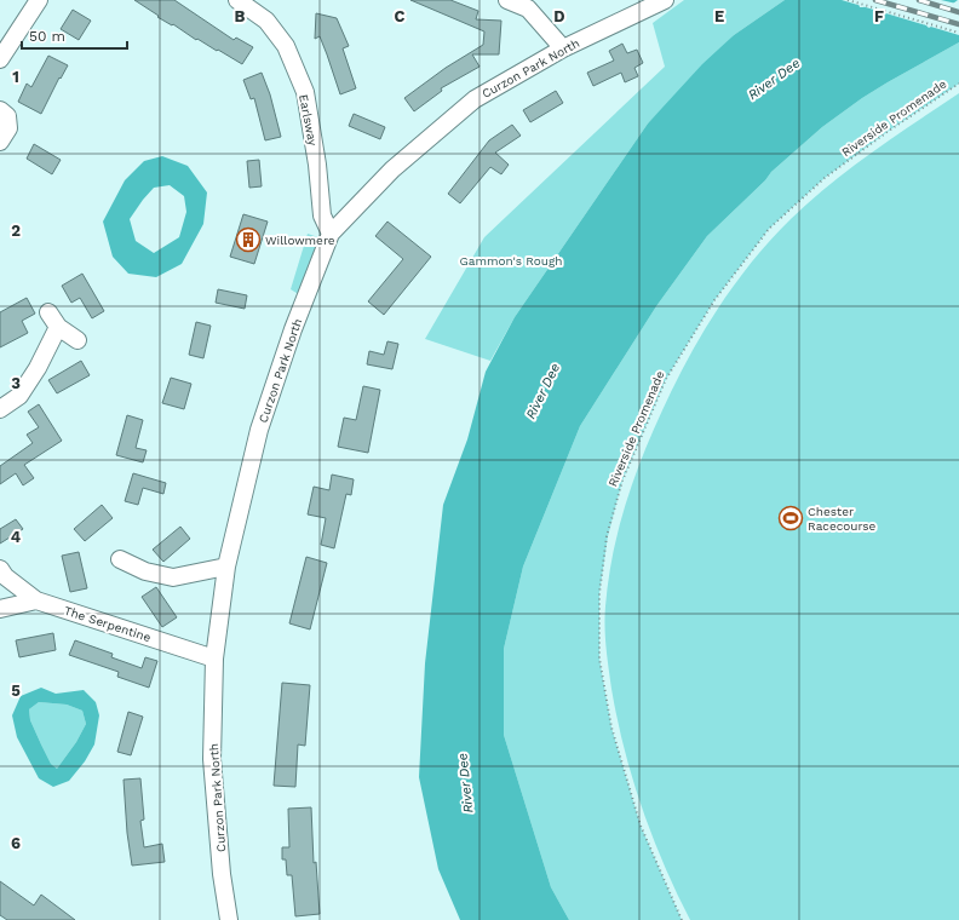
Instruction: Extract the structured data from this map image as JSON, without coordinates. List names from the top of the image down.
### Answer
{
  "streets": {
    "street": ["Curzon Park North", "Earlsway", "The Serpentine"],
    "path": ["Riverside Promenade"]
  },
  "crossings": [
    ["Curzon Park North", "Earlsway"],
    ["Curzon Park North", "The Serpentine"]
  ],
  "water": ["River Dee"],
  "parks": ["Gammon's Rough"],
  "places": {
    "building": ["Willowmere"],
    "sports": ["Chester Racecourse"]
  },
  "scale_bar": "50 m",
  "grid": {
    "columns": [
      "B",
      "C",
      "D",
      "E",
      "F"
    ],
    "rows": [
      "1",
      "2",
      "3",
      "4",
      "5",
      "6"
    ]
  }
}
